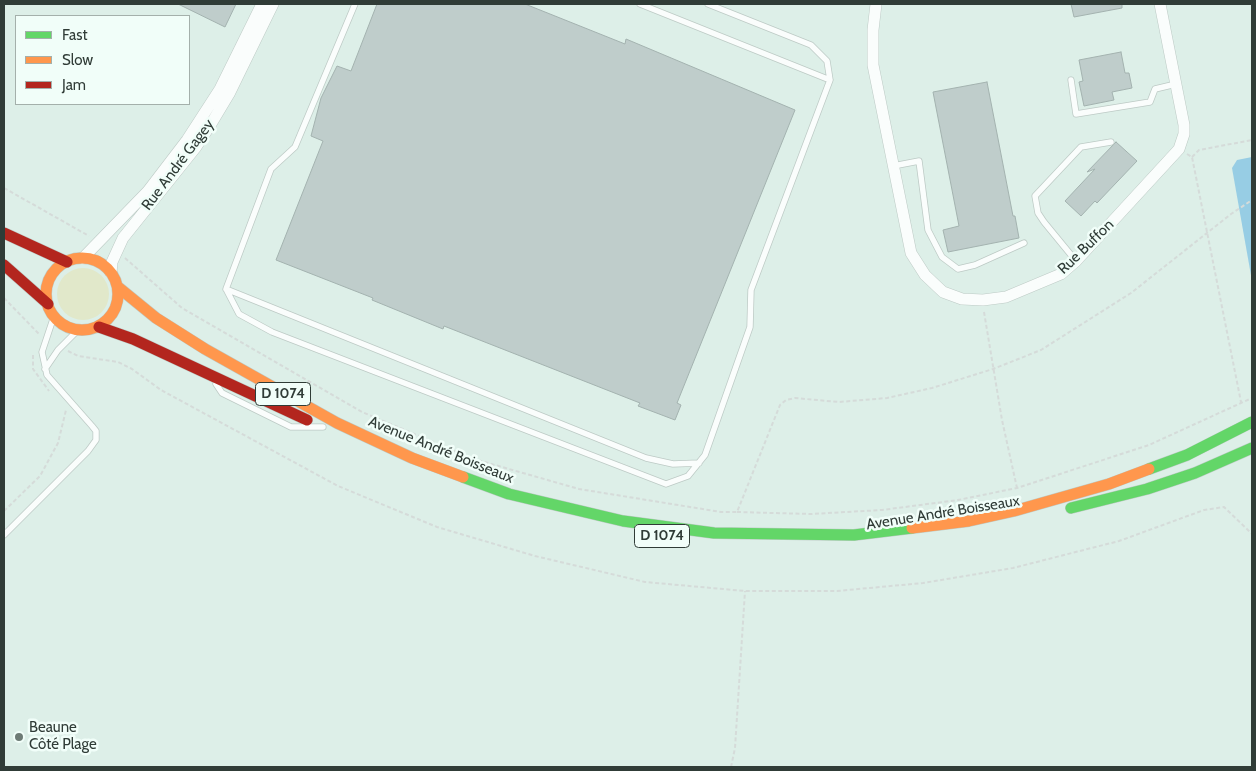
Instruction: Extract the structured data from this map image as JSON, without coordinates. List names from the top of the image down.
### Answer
{
  "streets": {
    "main road": ["D 1074", "Avenue André Boisseaux"],
    "street": ["Rue André Gagey", "Rue Buffon"]
  },
  "crossings": [
    ["Rue André Gagey", "Avenue André Boisseaux"]
  ],
  "places": ["Beaune Côté Plage"],
  "legend": ["Fast", "Slow", "Jam"]
}
